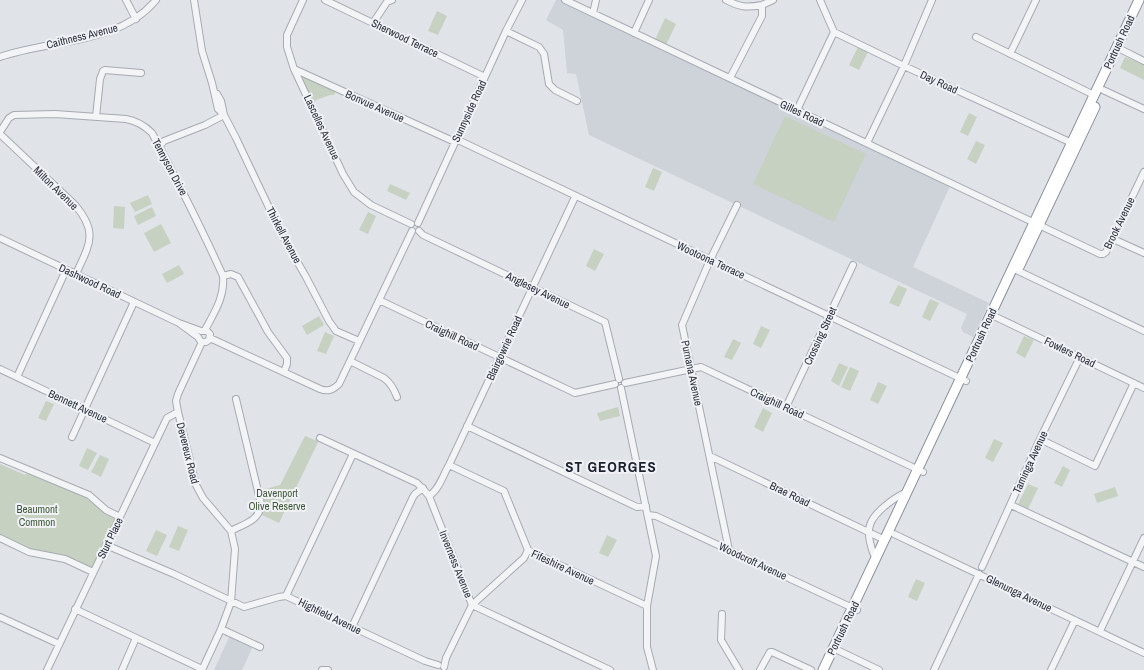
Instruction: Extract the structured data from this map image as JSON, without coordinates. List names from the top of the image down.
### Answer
{
  "streets": {
    "highway": ["Portrush Road"],
    "street": [
      "Caithness Avenue",
      "Sherwood Terrace",
      "Day Road",
      "Bonvue Avenue",
      "Sunnyside Road",
      "Gilles Road",
      "Lascelles Avenue",
      "Tennyson Drive",
      "Milton Avenue",
      "Brook Avenue",
      "Thirkell Avenue",
      "Wootoona Terrace",
      "Dashwood Road",
      "Anglesey Avenue",
      "Craighill Road",
      "Crossing Street",
      "Blairgowrie Road",
      "Fowlers Road",
      "Purnana Avenue",
      "Bennett Avenue",
      "Devereux Road",
      "Taminga Avenue",
      "Brae Road",
      "Sturt Place",
      "Woodcroft Avenue",
      "Inverness Avenue",
      "Fifeshire Avenue",
      "Glenunga Avenue",
      "Highfield Avenue"
    ]
  },
  "crossings": [
    ["Sherwood Terrace", "Sunnyside Road"],
    ["Portrush Road", "Day Road"],
    ["Portrush Road", "Gilles Road"],
    ["Portrush Road", "Brook Avenue"],
    ["Portrush Road", "Wootoona Terrace"],
    ["Portrush Road", "Craighill Road"],
    ["Portrush Road", "Fowlers Road"],
    ["Portrush Road", "Brae Road"],
    ["Portrush Road", "Woodcroft Avenue"],
    ["Portrush Road", "Glenunga Avenue"],
    ["Bonvue Avenue", "Sunnyside Road"],
    ["Bonvue Avenue", "Lascelles Avenue"],
    ["Bonvue Avenue", "Wootoona Terrace"],
    ["Sunnyside Road", "Lascelles Avenue"],
    ["Sunnyside Road", "Wootoona Terrace"],
    ["Gilles Road", "Brook Avenue"],
    ["Tennyson Drive", "Milton Avenue"],
    ["Tennyson Drive", "Devereux Road"],
    ["Milton Avenue", "Dashwood Road"],
    ["Wootoona Terrace", "Crossing Street"],
    ["Wootoona Terrace", "Blairgowrie Road"],
    ["Wootoona Terrace", "Purnana Avenue"],
    ["Anglesey Avenue", "Craighill Road"],
    ["Anglesey Avenue", "Blairgowrie Road"],
    ["Anglesey Avenue", "Woodcroft Avenue"],
    ["Anglesey Avenue", "Fifeshire Avenue"],
    ["Craighill Road", "Crossing Street"],
    ["Craighill Road", "Blairgowrie Road"],
    ["Craighill Road", "Purnana Avenue"],
    ["Blairgowrie Road", "Inverness Avenue"],
    ["Blairgowrie Road", "Fifeshire Avenue"],
    ["Fowlers Road", "Taminga Avenue"],
    ["Purnana Avenue", "Brae Road"],
    ["Purnana Avenue", "Woodcroft Avenue"],
    ["Bennett Avenue", "Sturt Place"],
    ["Devereux Road", "Sturt Place"],
    ["Devereux Road", "Highfield Avenue"],
    ["Sturt Place", "Highfield Avenue"]
  ],
  "districts": ["ST GEORGES"],
  "parks": ["Davenport Olive Reserve", "Beaumont Common"]
}
